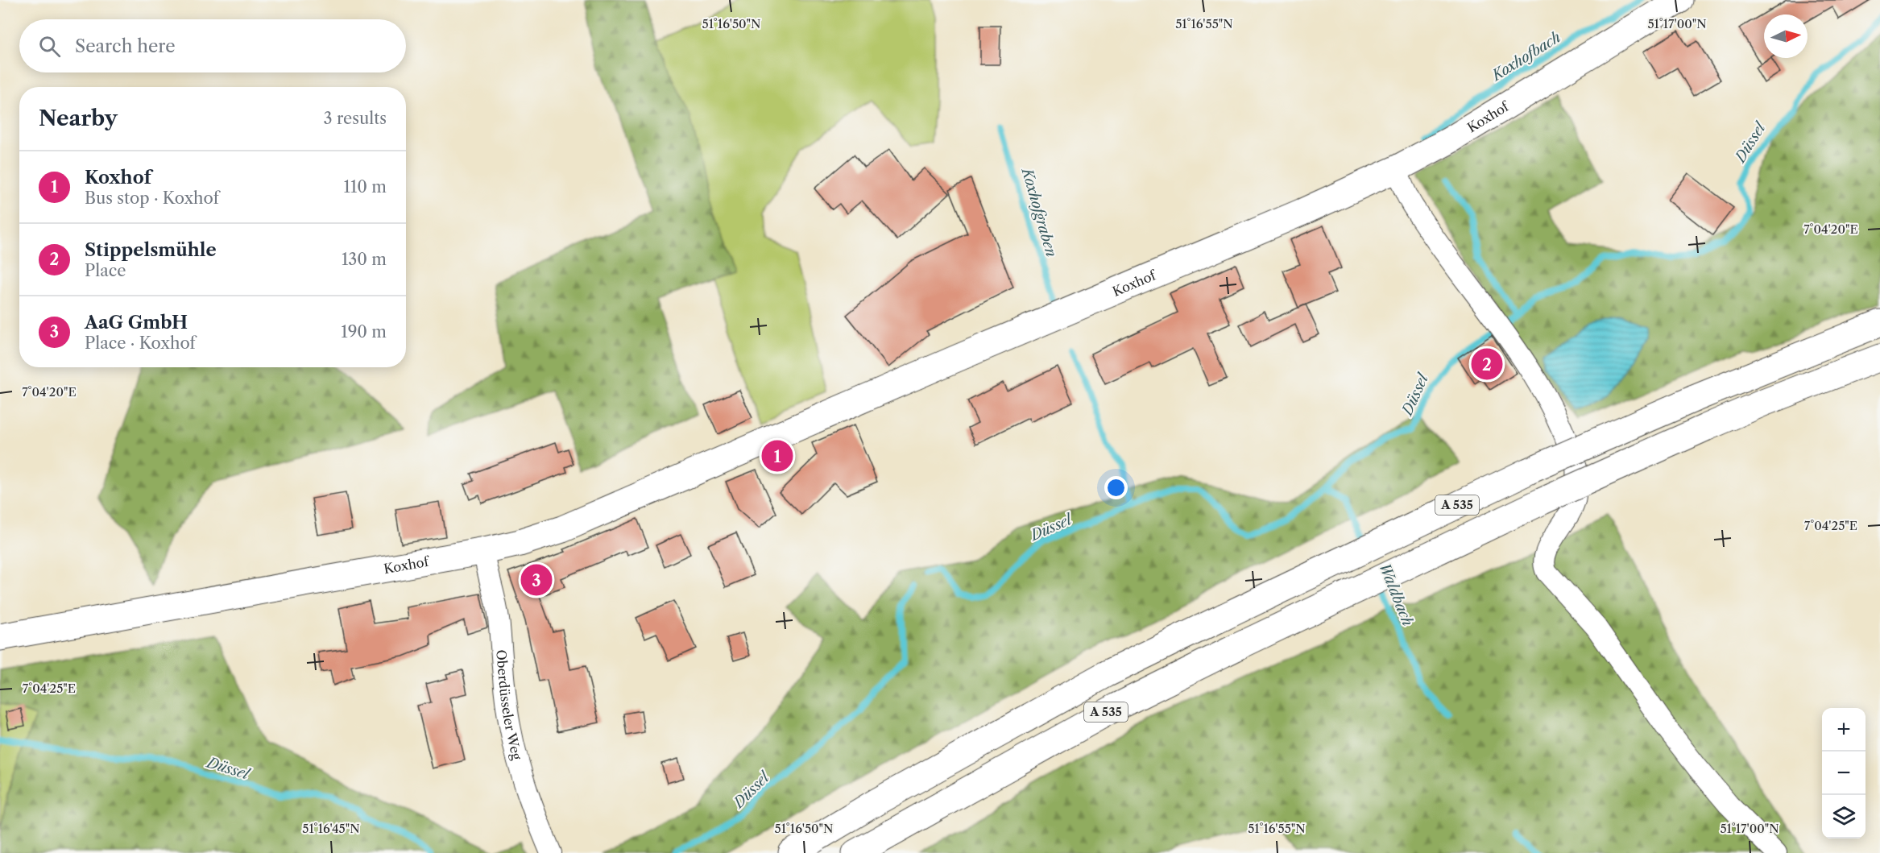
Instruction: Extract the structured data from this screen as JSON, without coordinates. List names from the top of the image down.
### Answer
{
  "streets": {
    "main road": ["Koxhof", "A 535"],
    "street": ["Oberdüsseler Weg"]
  },
  "crossings": [
    ["Koxhof", "Oberdüsseler Weg"]
  ],
  "water": [
    "Koxhofbach",
    "Düssel",
    "Koxhofgraben",
    "Waldbach"
  ],
  "north": "right",
  "page": {
    "search": "Search here",
    "heading": ["Nearby", "3 results"],
    "list": [
      {
        "mark": "1",
        "name": "Koxhof",
        "note": "Bus stop · Koxhof",
        "value": "110 m"
      },
      {
        "mark": "2",
        "name": "Stippelsmühle",
        "note": "Place",
        "value": "130 m"
      },
      {
        "mark": "3",
        "name": "AaG GmbH",
        "note": "Place · Koxhof",
        "value": "190 m"
      }
    ],
    "pins": ["2", "1", "3"],
    "map_buttons": ["+", "−"]
  },
  "coordinates": [
    "51°16'50\"N",
    "51°16'55\"N",
    "51°17'00\"N",
    "7°04'20\"E",
    "7°04'25\"E",
    "51°16'45\"N"
  ]
}
